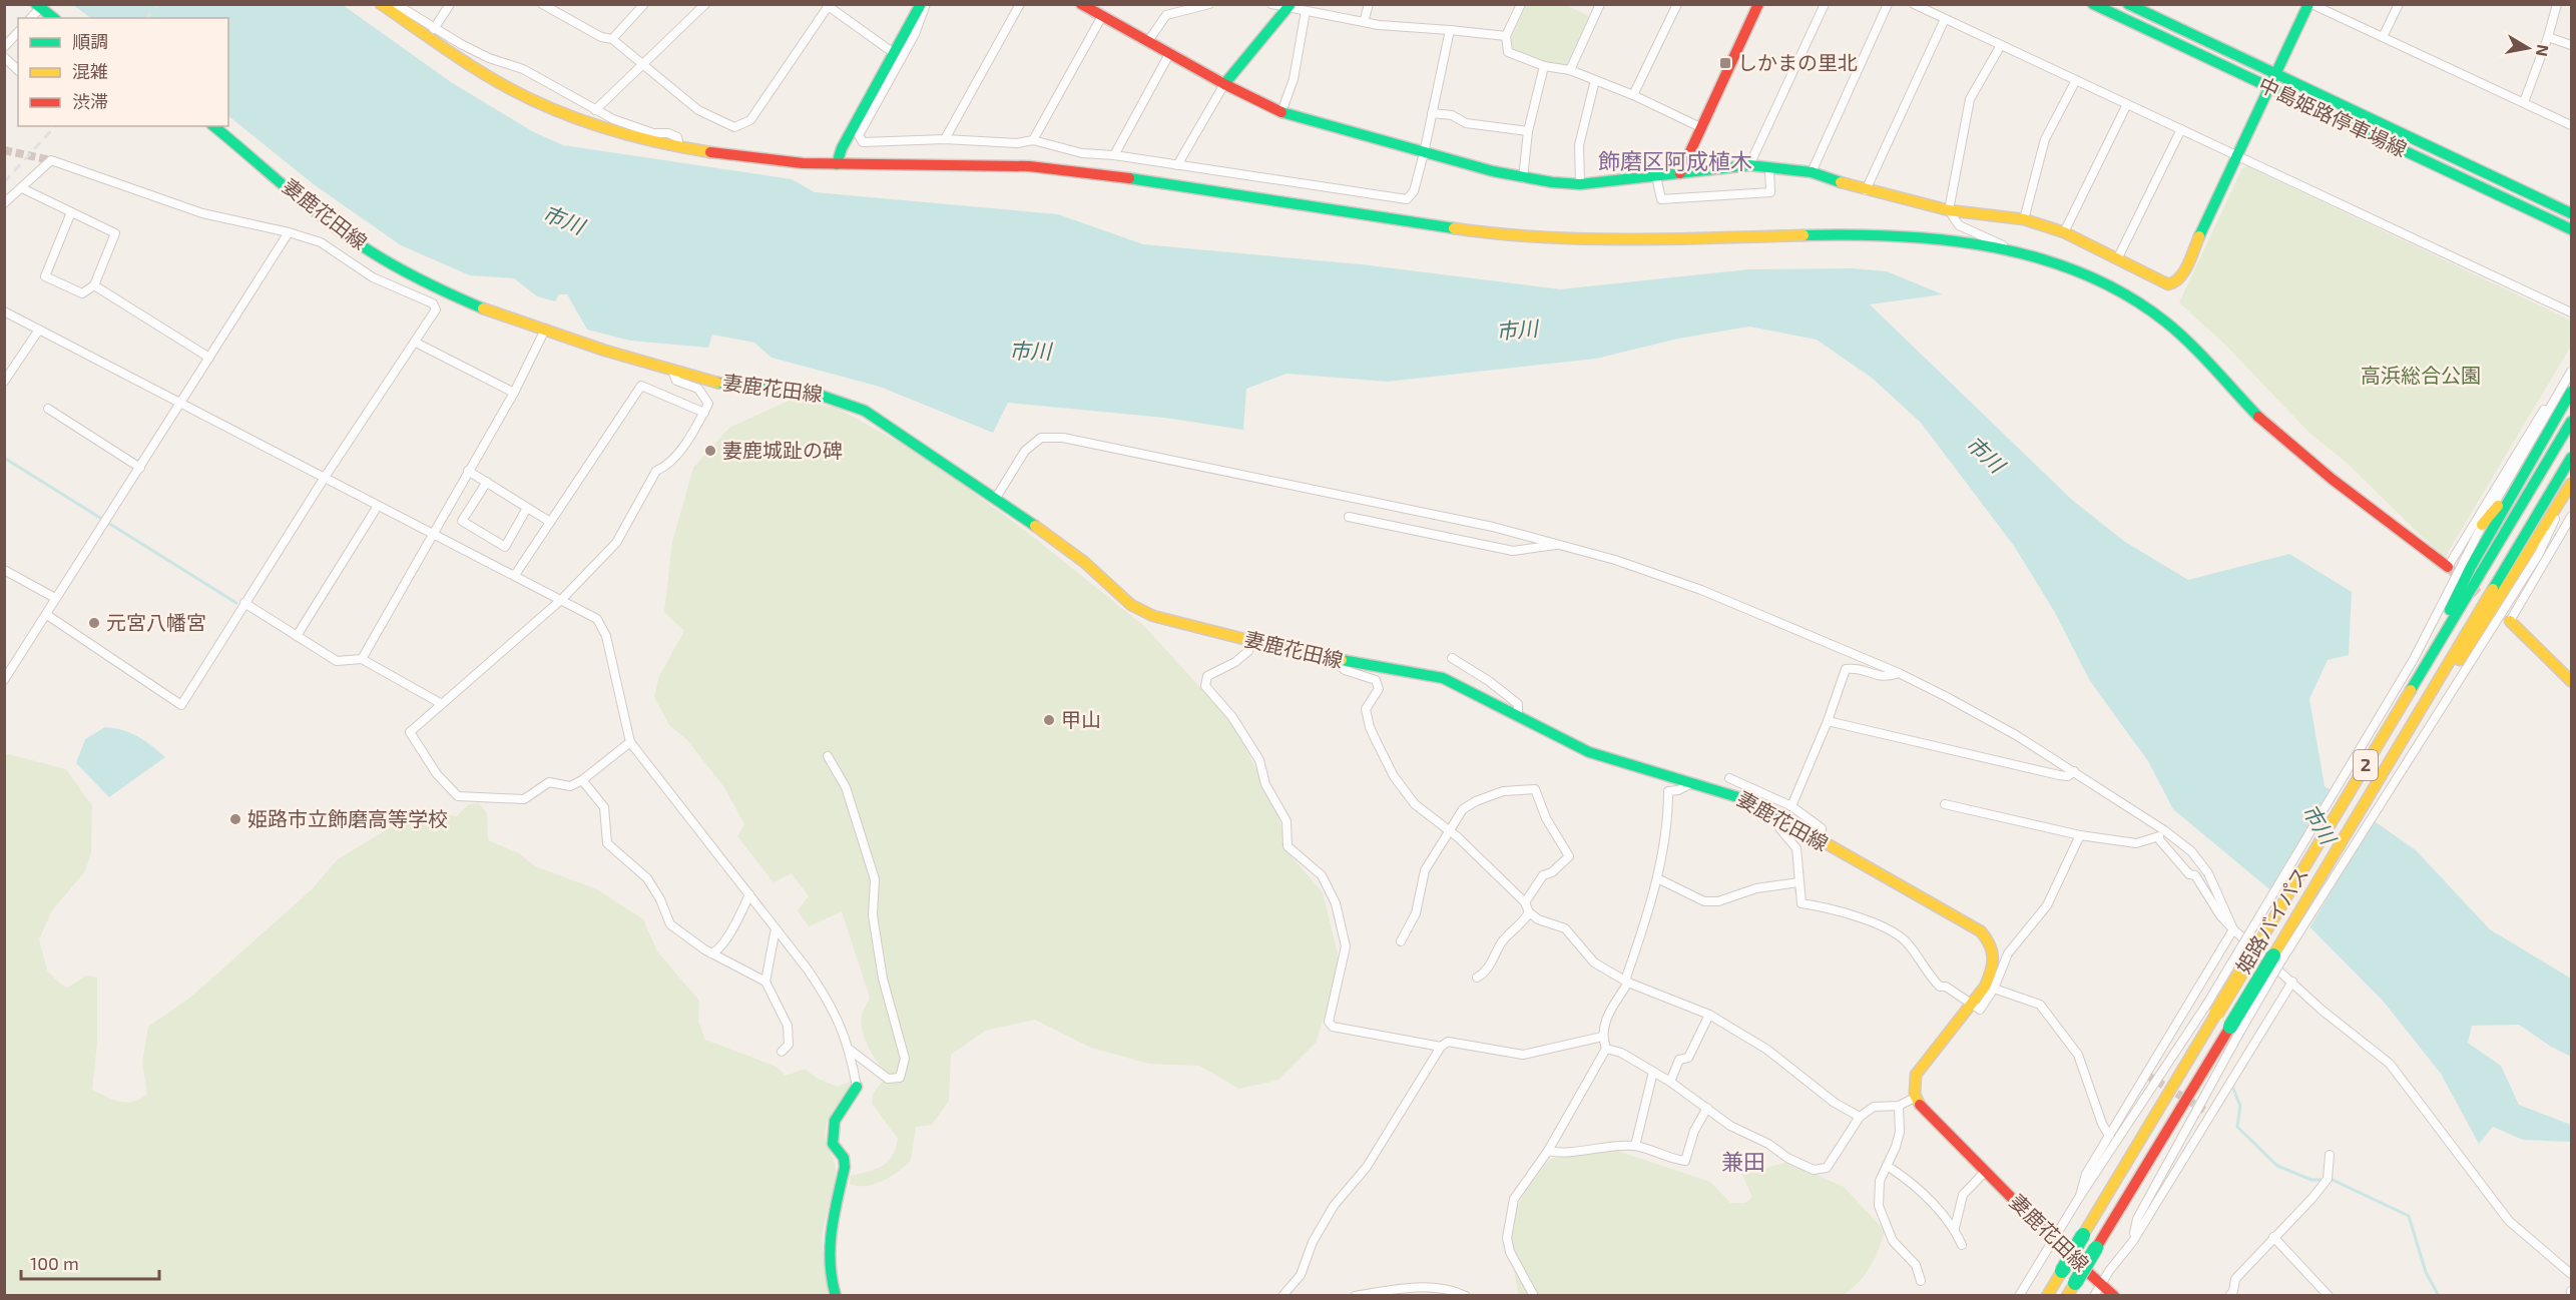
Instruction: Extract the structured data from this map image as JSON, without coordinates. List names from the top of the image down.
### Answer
{
  "streets": {
    "main road": [
      "中島姫路停車場線",
      "妻鹿花田線",
      "2",
      "姫路バイパス"
    ]
  },
  "districts": ["飾磨区阿成植木", "兼田"],
  "water": ["市川"],
  "parks": ["高浜総合公園"],
  "places": {
    "transit": ["しかまの里北"],
    "other": [
      "妻鹿城趾の碑",
      "元宮八幡宮",
      "甲山",
      "姫路市立飾磨高等学校"
    ]
  },
  "legend": ["順調", "混雑", "渋滞"],
  "scale_bar": "100 m",
  "north": "right"
}
